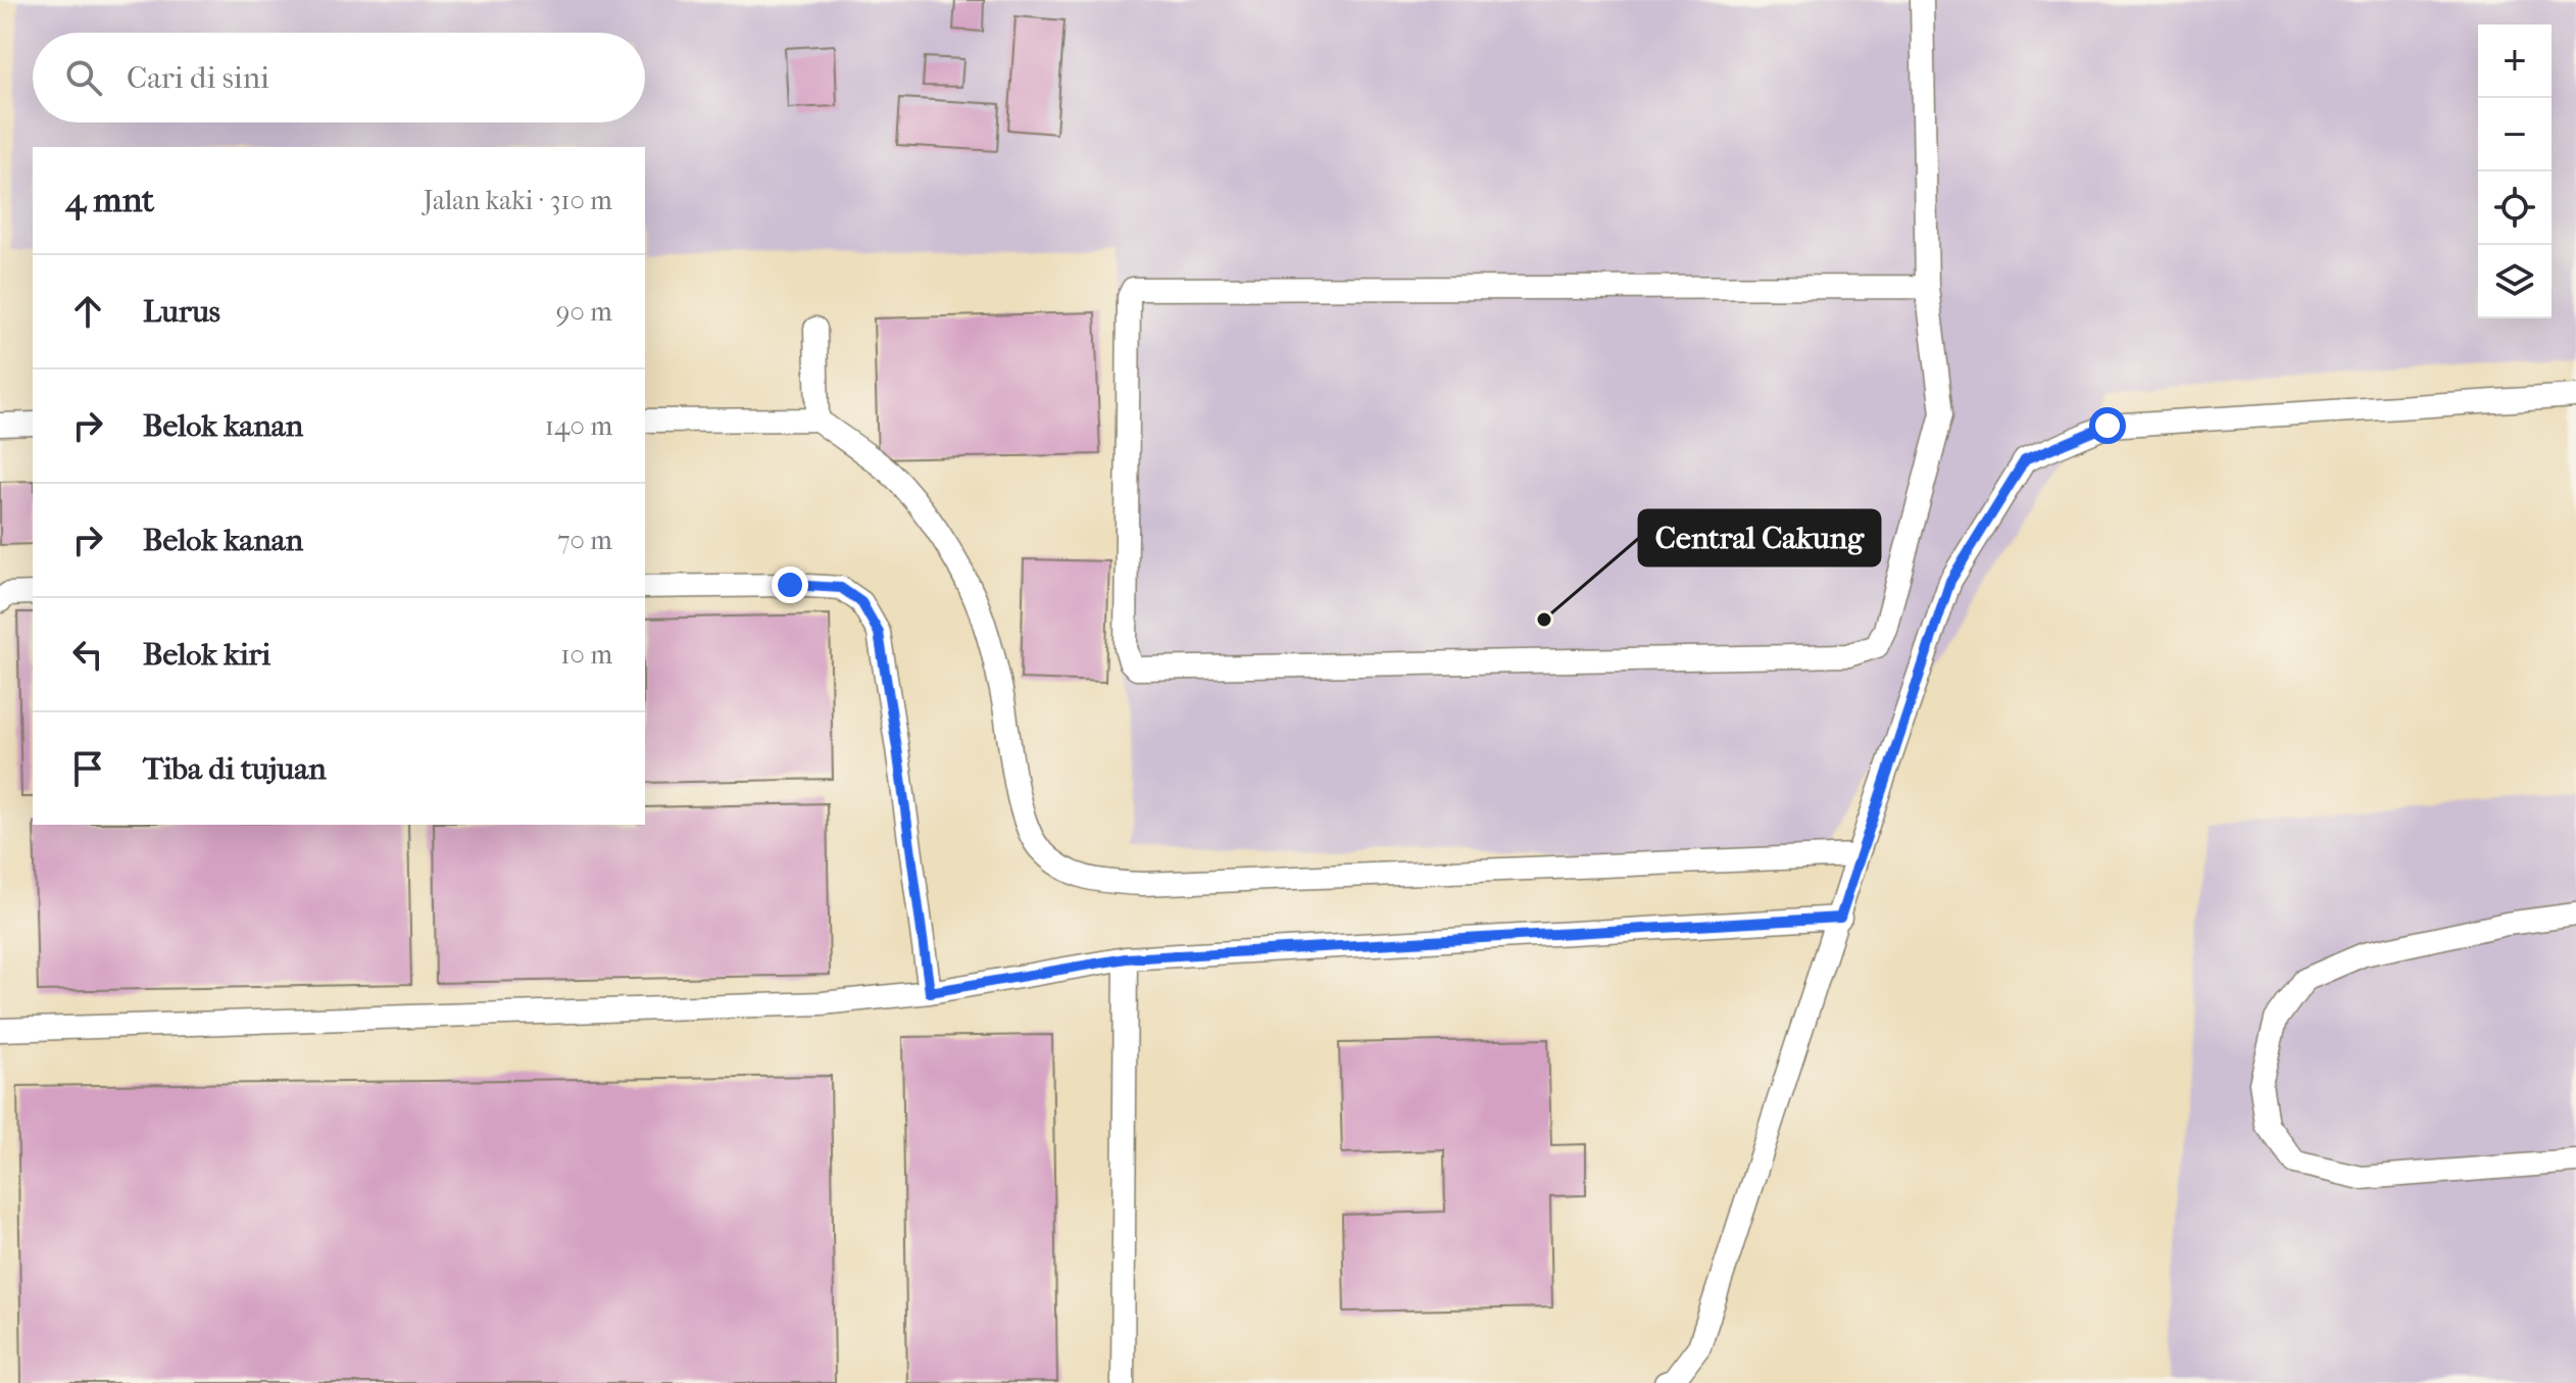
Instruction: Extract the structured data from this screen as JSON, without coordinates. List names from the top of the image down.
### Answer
{
  "places": ["Central Cakung"],
  "page": {
    "map_buttons": ["+", "−"],
    "search": "Cari di sini",
    "heading": ["4 mnt", "Jalan kaki · 310 m"],
    "list": [
      ["Lurus", "90 m"],
      ["Belok kanan", "140 m"],
      ["Belok kanan", "70 m"],
      ["Belok kiri", "10 m"],
      "Tiba di tujuan"
    ]
  }
}
